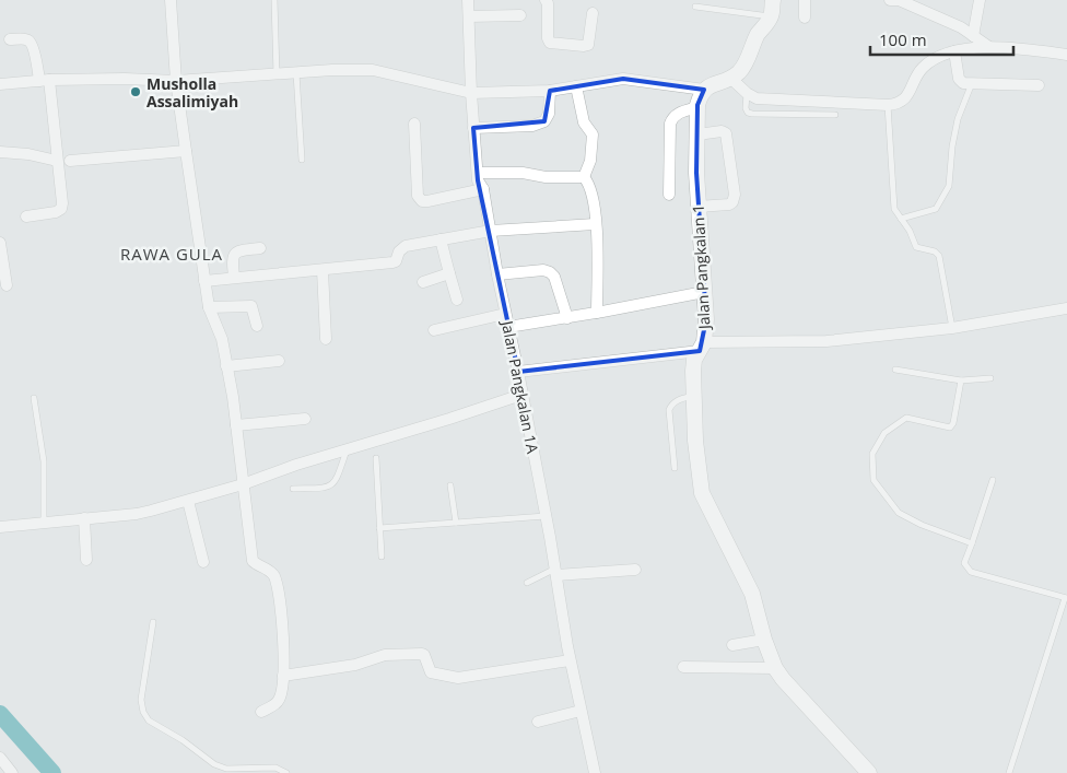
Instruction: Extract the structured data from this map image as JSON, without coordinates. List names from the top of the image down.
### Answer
{
  "streets": {
    "main road": ["Jalan Pangkalan 1"],
    "street": ["Jalan Pangkalan 1A"]
  },
  "districts": ["RAWA GULA"],
  "places": ["Musholla Assalimiyah"],
  "scale_bar": "100 m"
}
